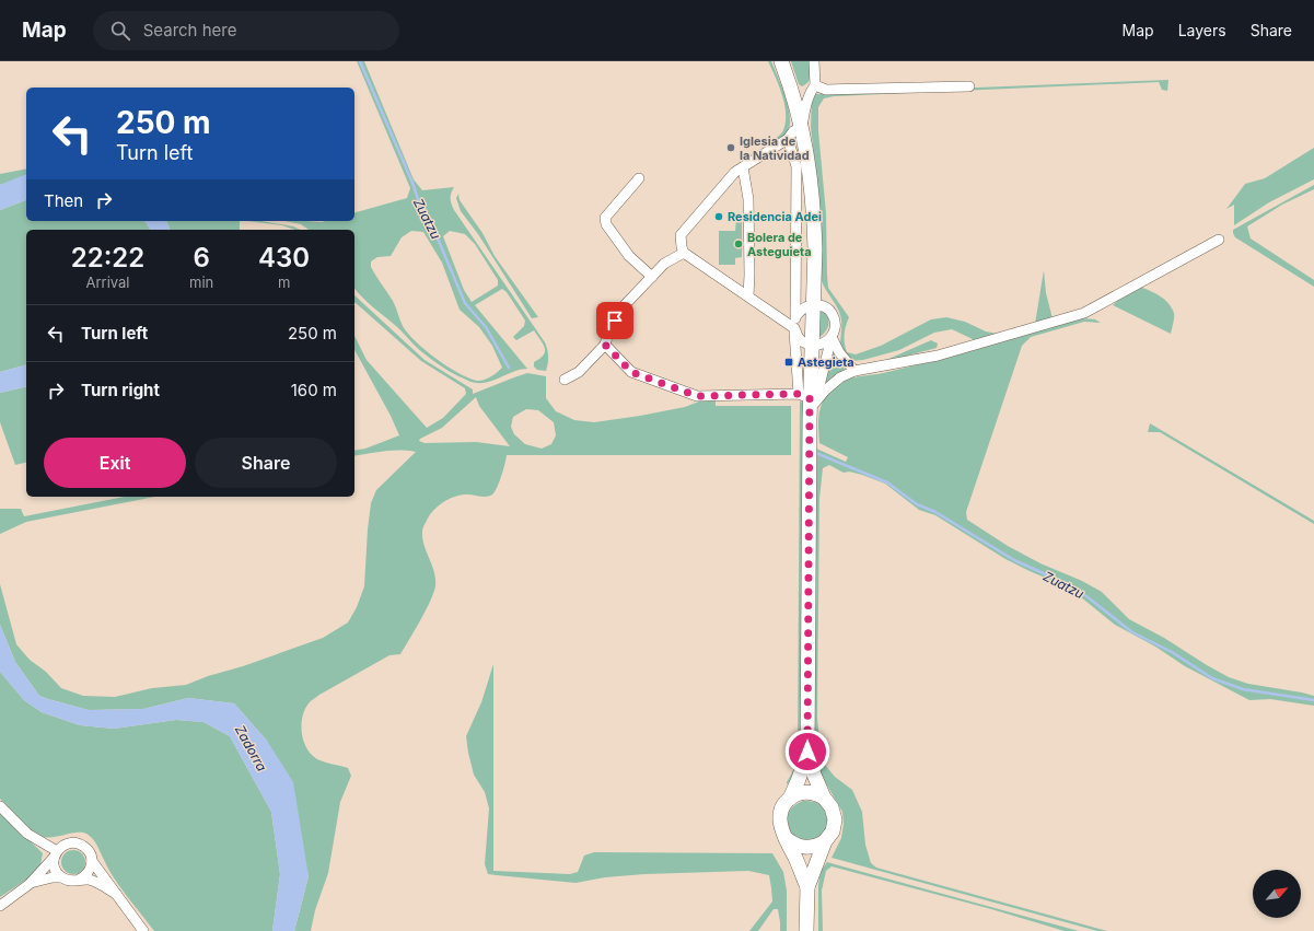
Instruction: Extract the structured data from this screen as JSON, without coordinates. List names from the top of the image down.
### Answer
{
  "water": ["Zuatzu", "Zadorra"],
  "places": {
    "other": ["Iglesia de la Natividad", "Residencia Adei", "Bolera de Asteguieta"],
    "transit": ["Astegieta"]
  },
  "north": "top right",
  "page": {
    "header": "Map",
    "search": "Search here",
    "nav": ["Map", "Layers", "Share"],
    "turn": ["250 m", "Turn left"],
    "then": "Then",
    "eta": [
      "22:22",
      "Arrival",
      "6",
      "min",
      "430",
      "m"
    ],
    "list": [
      {
        "name": "Turn left",
        "value": "250 m"
      },
      {
        "name": "Turn right",
        "value": "160 m"
      }
    ],
    "buttons": ["Exit", "Share"]
  }
}
